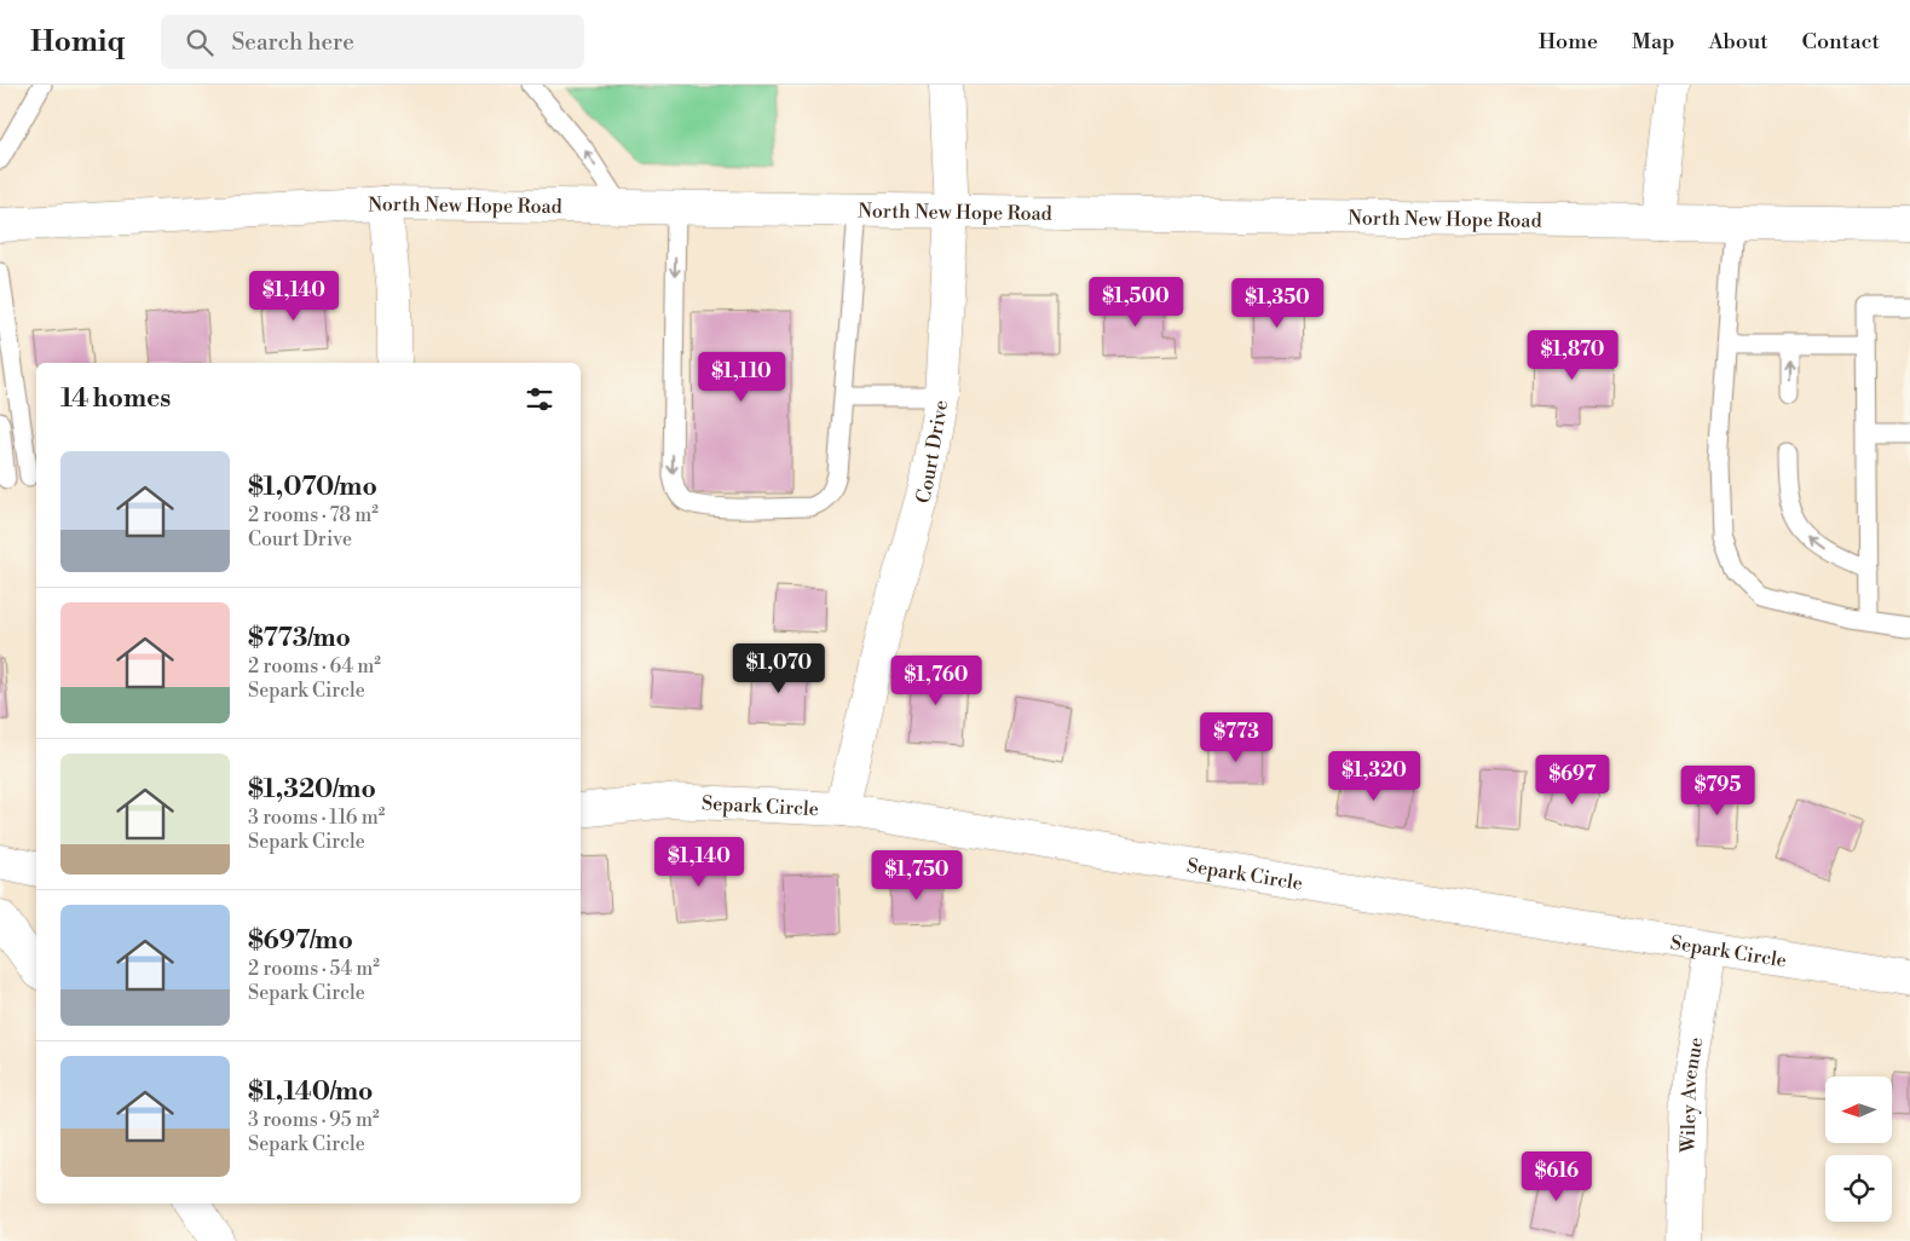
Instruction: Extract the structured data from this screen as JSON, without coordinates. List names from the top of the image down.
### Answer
{
  "streets": {
    "street": [
      "North New Hope Road",
      "Court Drive",
      "Separk Circle",
      "Wiley Avenue"
    ]
  },
  "crossings": [
    ["North New Hope Road", "Court Drive"],
    ["Court Drive", "Separk Circle"],
    ["Separk Circle", "Wiley Avenue"]
  ],
  "north": "left",
  "page": {
    "header": "Homiq",
    "search": "Search here",
    "nav": [
      "Home",
      "Map",
      "About",
      "Contact"
    ],
    "price": [
      "$1,140",
      "$1,500",
      "$1,350",
      "$1,870",
      "$1,110",
      "$1,070",
      "$1,760",
      "$773",
      "$1,320",
      "$697",
      "$795",
      "$1,140",
      "$1,750",
      "$616"
    ],
    "heading": "14 homes",
    "list": [
      {
        "name": "$1,070/mo",
        "note": "2 rooms · 78 m² · Court Drive"
      },
      {
        "name": "$773/mo",
        "note": "2 rooms · 64 m² · Separk Circle"
      },
      {
        "name": "$1,320/mo",
        "note": "3 rooms · 116 m² · Separk Circle"
      },
      {
        "name": "$697/mo",
        "note": "2 rooms · 54 m² · Separk Circle"
      },
      {
        "name": "$1,140/mo",
        "note": "3 rooms · 95 m² · Separk Circle"
      }
    ]
  }
}
